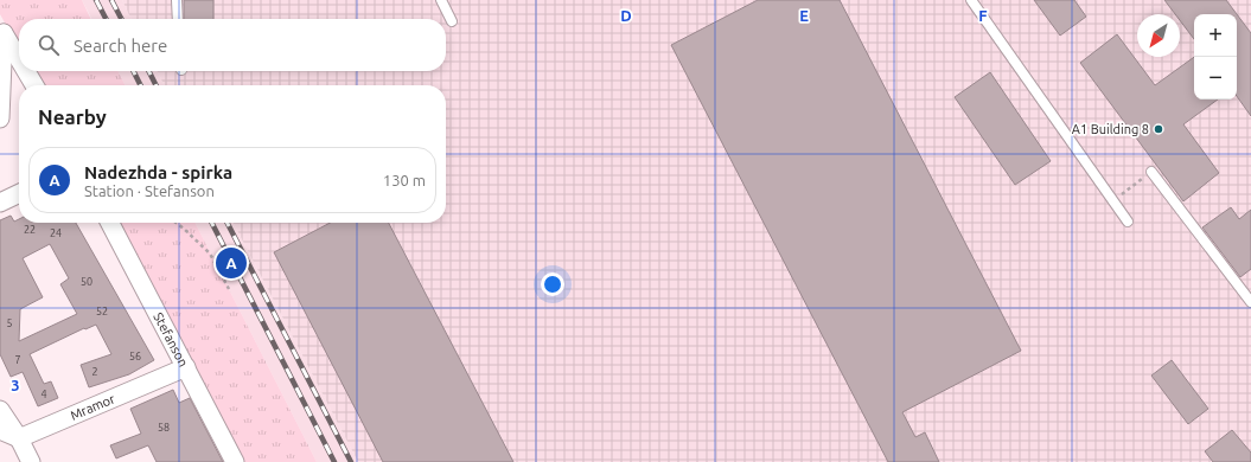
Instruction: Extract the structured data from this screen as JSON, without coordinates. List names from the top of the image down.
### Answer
{
  "streets": {
    "street": ["Stefanson", "Mramor"]
  },
  "crossings": [
    ["Stefanson", "Mramor"]
  ],
  "places": ["A1 Building 8"],
  "house_numbers": [
    "22",
    "24",
    "50",
    "52",
    "5",
    "56",
    "7",
    "2",
    "4",
    "58"
  ],
  "north": "bottom left",
  "page": {
    "map_buttons": ["+", "−"],
    "search": "Search here",
    "heading": "Nearby",
    "list": [
      {
        "mark": "A",
        "name": "Nadezhda - spirka",
        "note": "Station · Stefanson",
        "value": "130 m"
      }
    ],
    "pins": "A"
  },
  "grid": {
    "columns": ["D", "E", "F"],
    "rows": ["3"]
  }
}
